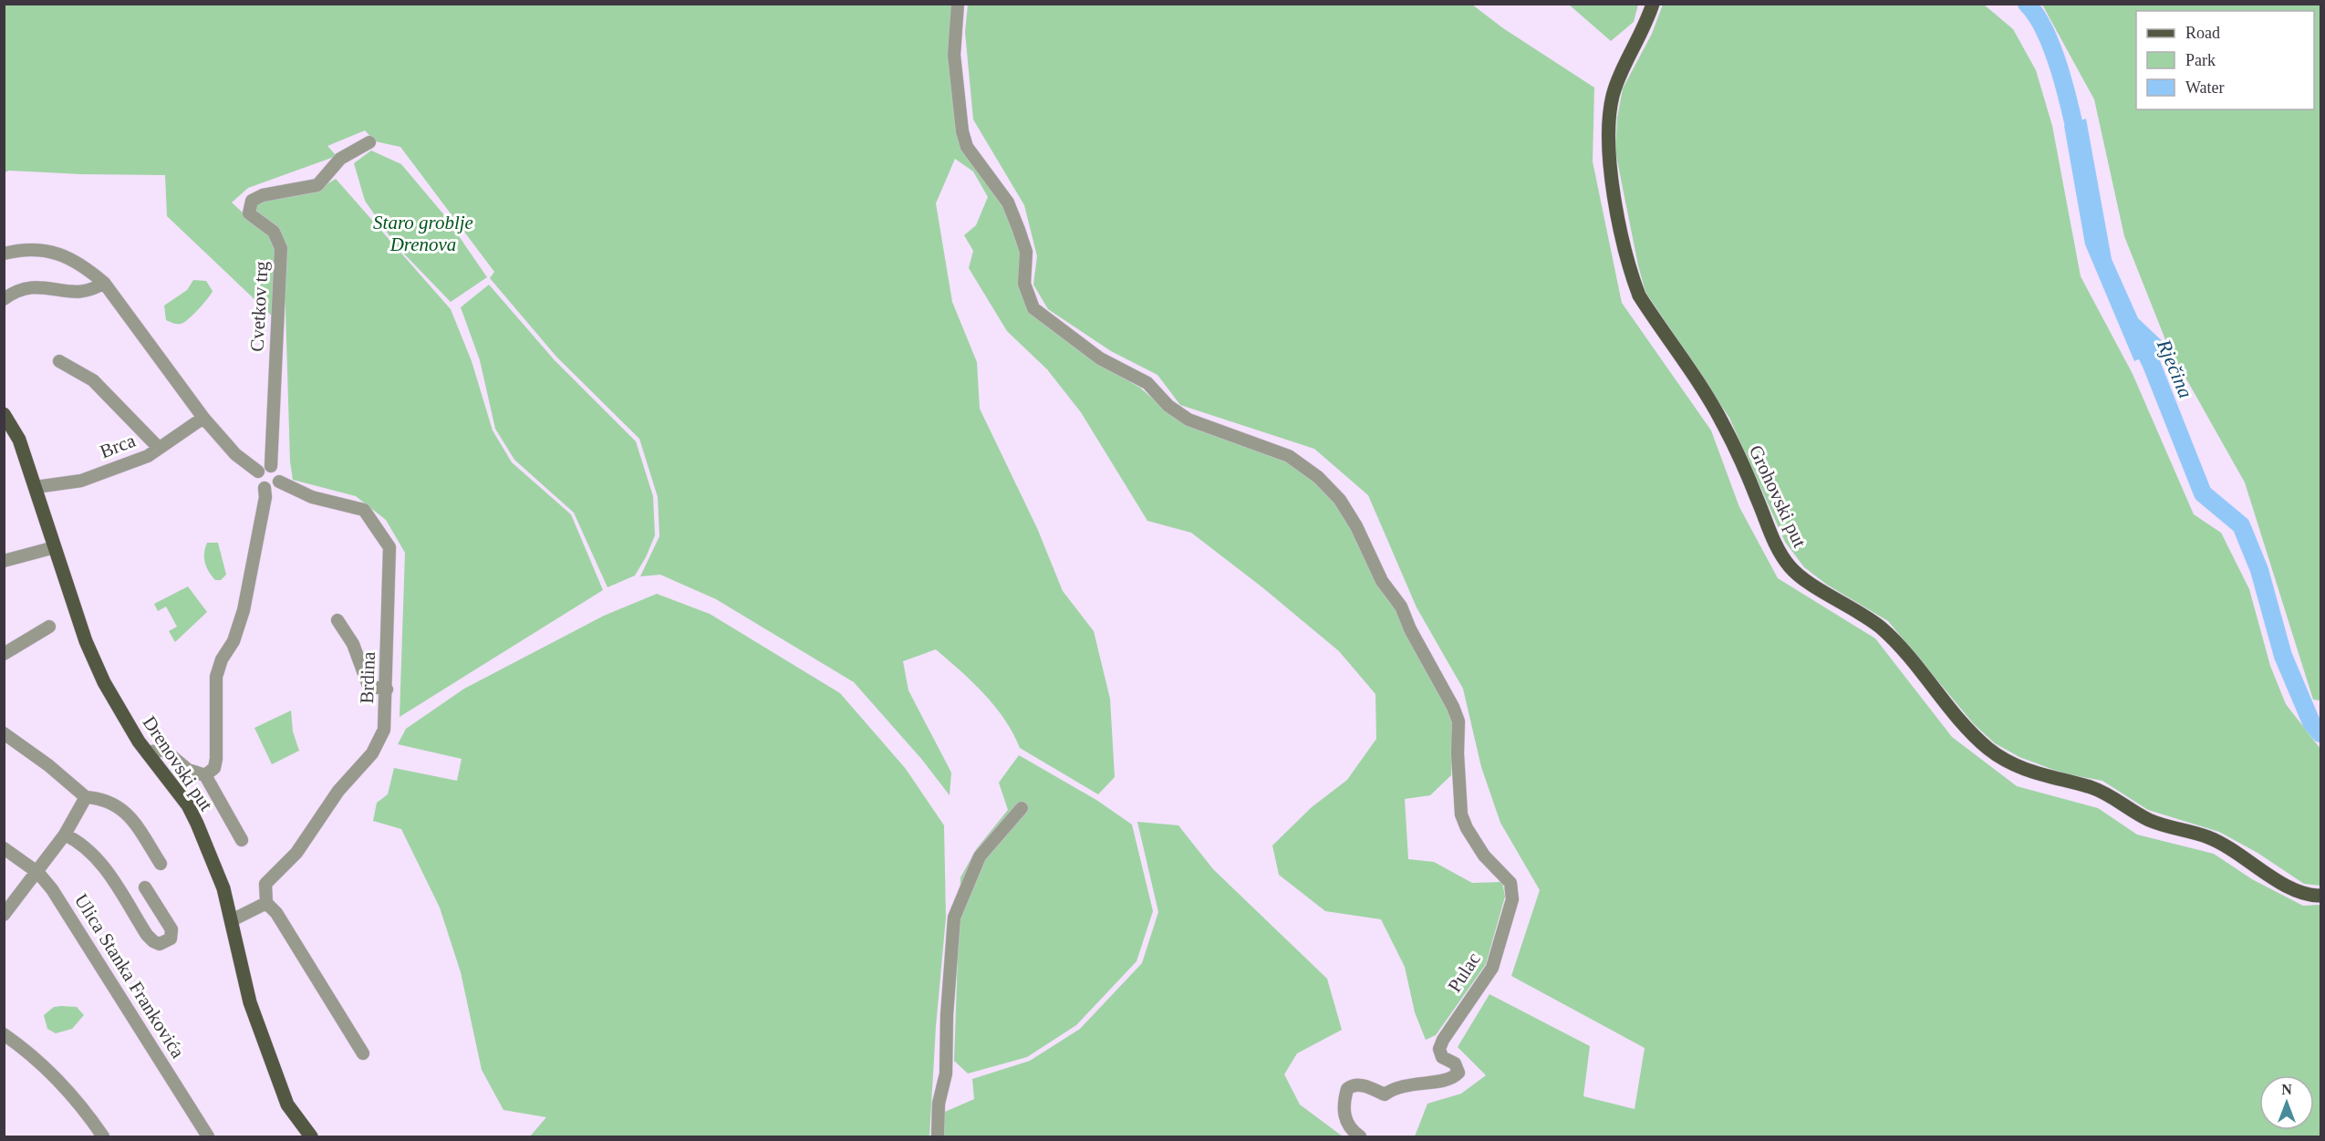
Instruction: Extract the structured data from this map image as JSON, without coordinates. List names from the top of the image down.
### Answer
{
  "streets": {
    "main road": ["Grohovski put", "Drenovski put"],
    "street": [
      "Cvetkov trg",
      "Brca",
      "Brdina",
      "Pulac",
      "Ulica Stanka Frankovića"
    ]
  },
  "crossings": [
    ["Cvetkov trg", "Brdina"],
    ["Brca", "Drenovski put"]
  ],
  "water": ["Rječina"],
  "parks": ["Staro groblje Drenova"],
  "legend": ["Road", "Park", "Water"],
  "north": "top"
}
